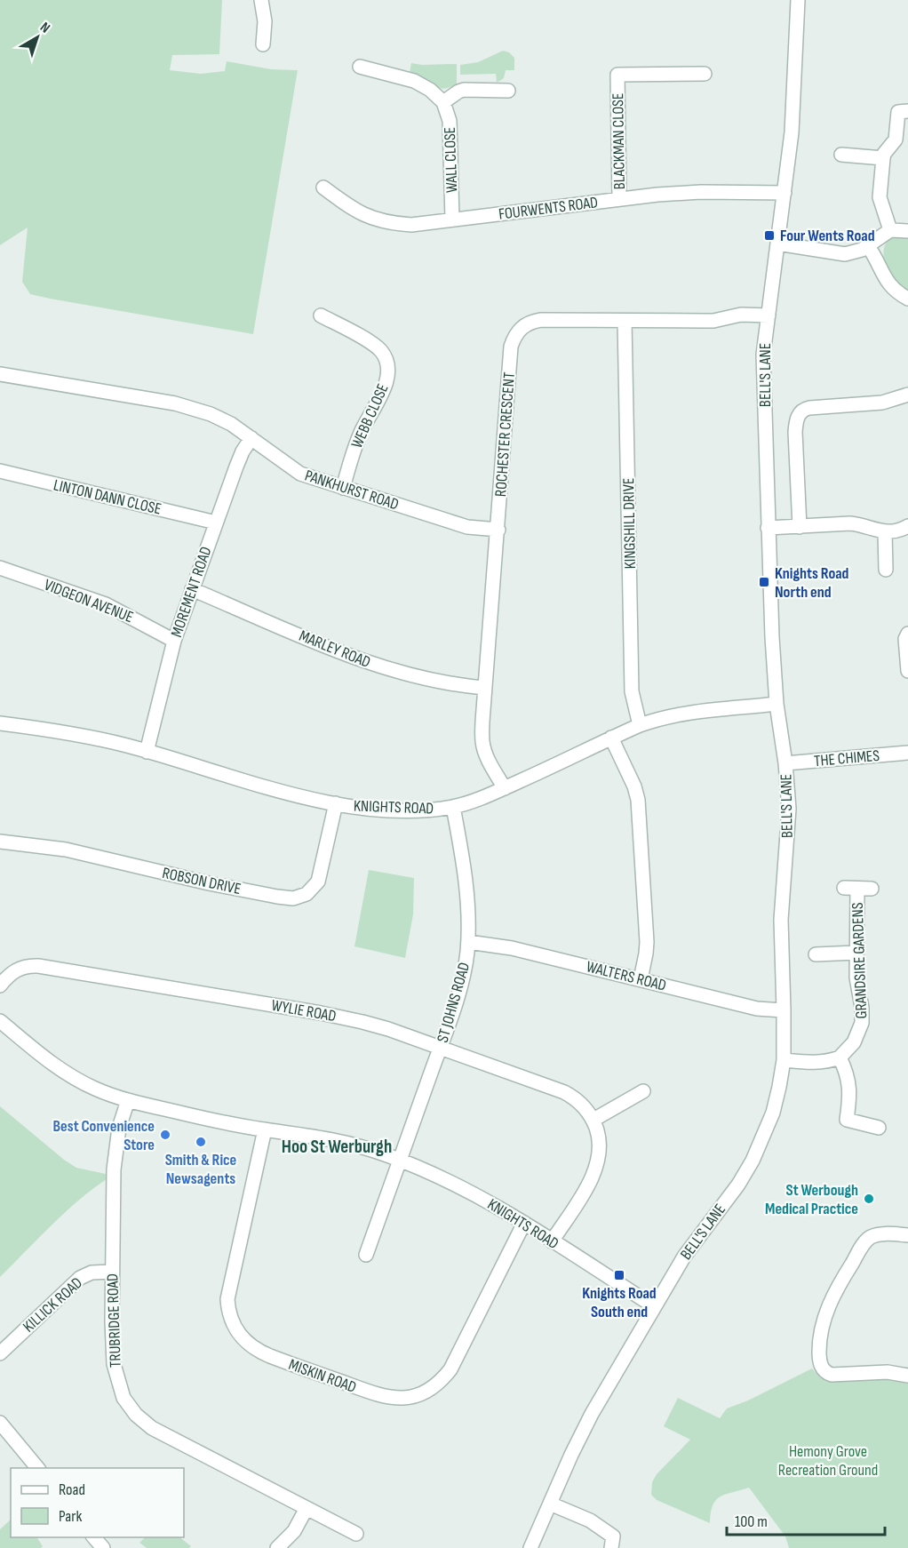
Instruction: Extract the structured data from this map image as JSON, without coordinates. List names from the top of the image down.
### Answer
{
  "streets": {
    "street": [
      "BLACKMAN CLOSE",
      "WALL CLOSE",
      "FOURWENTS ROAD",
      "BELL'S LANE",
      "WEBB CLOSE",
      "ROCHESTER CRESCENT",
      "PANKHURST ROAD",
      "LINTON DANN CLOSE",
      "KINGSHILL DRIVE",
      "MOREMENT ROAD",
      "VIDGEON AVENUE",
      "MARLEY ROAD",
      "THE CHIMES",
      "KNIGHTS ROAD",
      "ROBSON DRIVE",
      "GRANDSIRE GARDENS",
      "WALTERS ROAD",
      "ST JOHNS ROAD",
      "WYLIE ROAD",
      "KILLICK ROAD",
      "TRUBRIDGE ROAD",
      "MISKIN ROAD"
    ]
  },
  "crossings": [
    ["BLACKMAN CLOSE", "FOURWENTS ROAD"],
    ["WALL CLOSE", "FOURWENTS ROAD"],
    ["FOURWENTS ROAD", "BELL'S LANE"],
    ["BELL'S LANE", "ROCHESTER CRESCENT"],
    ["BELL'S LANE", "THE CHIMES"],
    ["BELL'S LANE", "KNIGHTS ROAD"],
    ["BELL'S LANE", "WALTERS ROAD"],
    ["WEBB CLOSE", "PANKHURST ROAD"],
    ["ROCHESTER CRESCENT", "PANKHURST ROAD"],
    ["ROCHESTER CRESCENT", "KINGSHILL DRIVE"],
    ["ROCHESTER CRESCENT", "MARLEY ROAD"],
    ["ROCHESTER CRESCENT", "KNIGHTS ROAD"],
    ["PANKHURST ROAD", "MOREMENT ROAD"],
    ["LINTON DANN CLOSE", "MOREMENT ROAD"],
    ["KINGSHILL DRIVE", "KNIGHTS ROAD"],
    ["MOREMENT ROAD", "VIDGEON AVENUE"],
    ["MOREMENT ROAD", "MARLEY ROAD"],
    ["MOREMENT ROAD", "KNIGHTS ROAD"],
    ["KNIGHTS ROAD", "ROBSON DRIVE"],
    ["KNIGHTS ROAD", "ST JOHNS ROAD"],
    ["KNIGHTS ROAD", "TRUBRIDGE ROAD"],
    ["KNIGHTS ROAD", "MISKIN ROAD"],
    ["WALTERS ROAD", "ST JOHNS ROAD"],
    ["ST JOHNS ROAD", "WYLIE ROAD"],
    ["KILLICK ROAD", "TRUBRIDGE ROAD"]
  ],
  "districts": ["Hoo St Werburgh"],
  "parks": ["Hemony Grove Recreation Ground"],
  "places": {
    "transit": ["Four Wents Road", "Knights Road North end", "Knights Road South end"],
    "other": ["Best Convenience Store", "Smith & Rice Newsagents", "St Werbough Medical Practice"]
  },
  "legend": ["Road", "Park"],
  "scale_bar": "100 m",
  "north": "top right"
}
